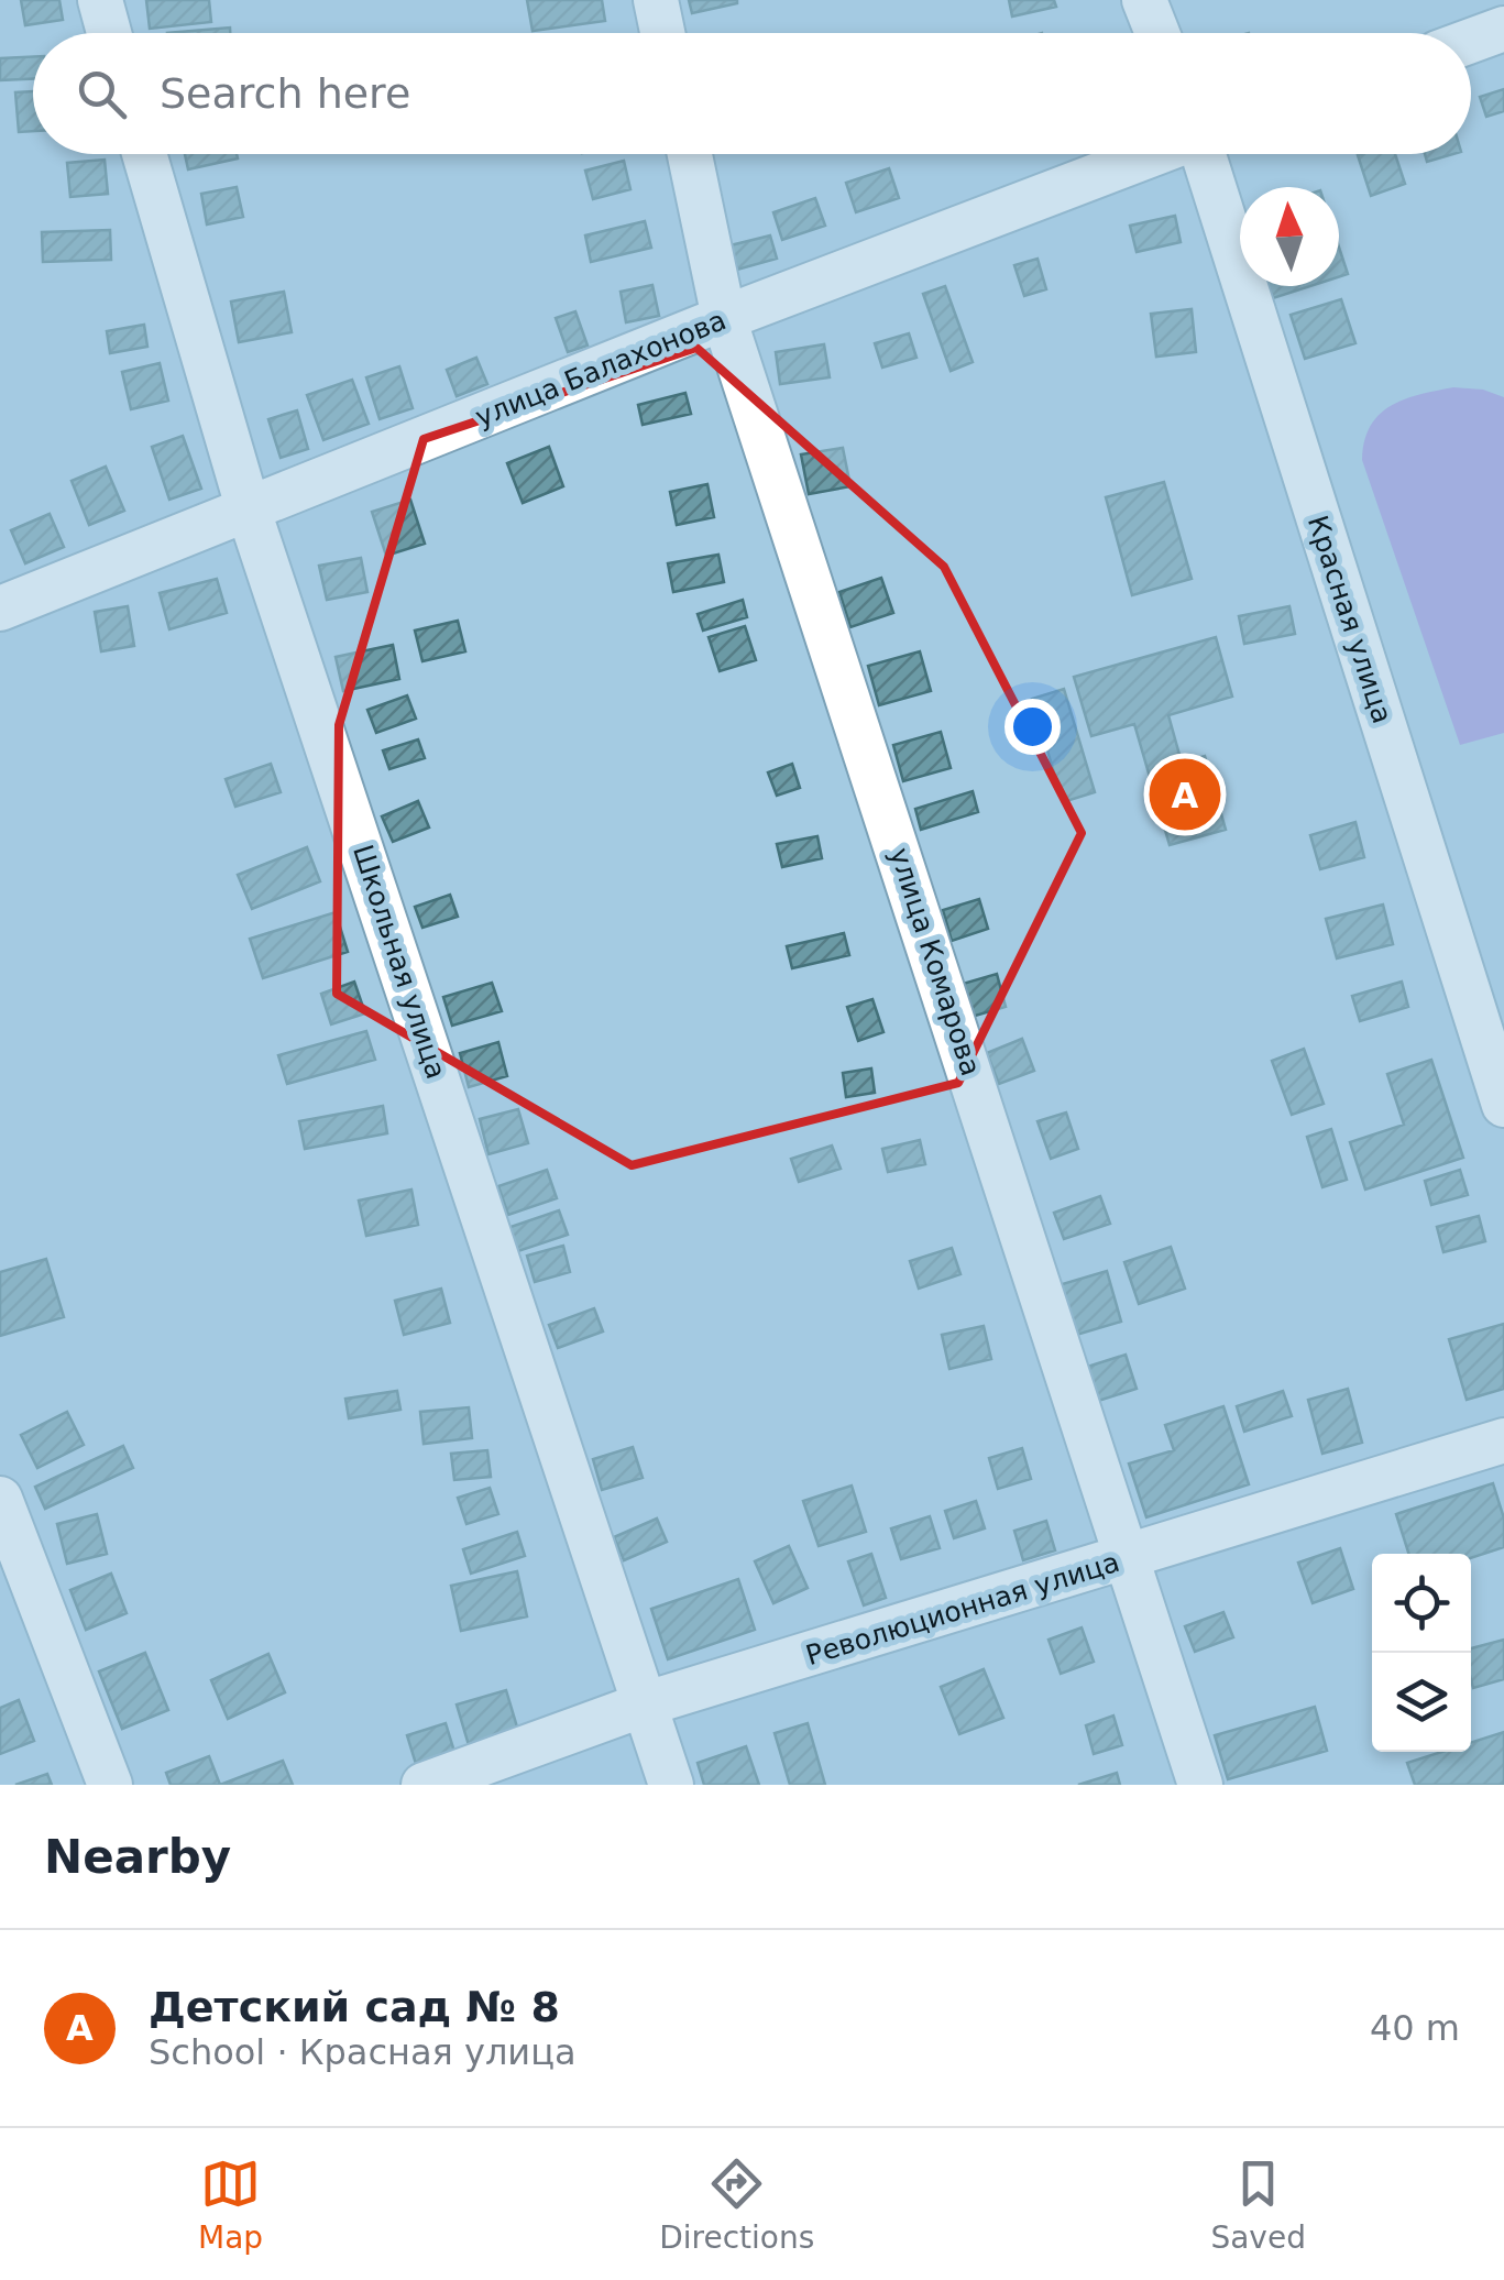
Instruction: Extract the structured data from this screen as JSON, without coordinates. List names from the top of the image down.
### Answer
{
  "streets": {
    "street": [
      "улица Балахонова",
      "Красная улица",
      "Школьная улица",
      "улица Комарова",
      "Революционная улица"
    ]
  },
  "crossings": [
    ["улица Балахонова", "Школьная улица"],
    ["улица Балахонова", "улица Комарова"],
    ["Школьная улица", "Революционная улица"],
    ["улица Комарова", "Революционная улица"]
  ],
  "north": "top",
  "page": {
    "search": "Search here",
    "pins": "A",
    "heading": "Nearby",
    "list": [
      {
        "mark": "A",
        "name": "Детский сад № 8",
        "note": "School · Красная улица",
        "value": "40 m"
      }
    ],
    "nav": ["Map", "Directions", "Saved"]
  }
}
